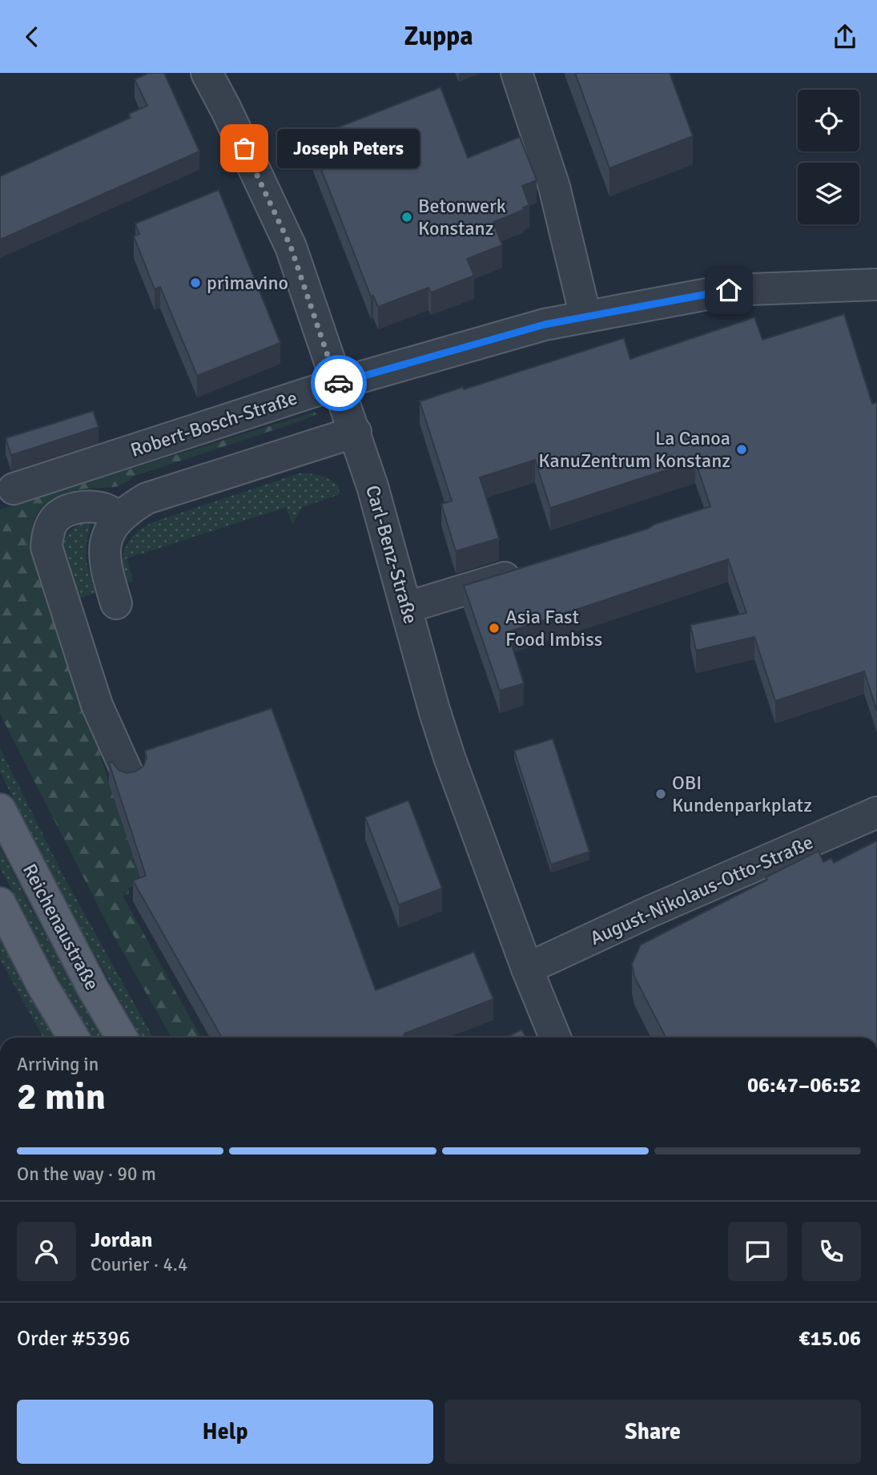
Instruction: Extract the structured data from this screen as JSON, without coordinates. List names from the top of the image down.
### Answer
{
  "streets": {
    "main road": ["Reichenaustraße"],
    "street": ["Robert-Bosch-Straße", "Carl-Benz-Straße", "August-Nikolaus-Otto-Straße"]
  },
  "crossings": [
    ["Robert-Bosch-Straße", "Carl-Benz-Straße"],
    ["Carl-Benz-Straße", "August-Nikolaus-Otto-Straße"]
  ],
  "places": [
    "Joseph Peters",
    "Betonwerk Konstanz",
    "primavino",
    "La Canoa KanuZentrum Konstanz",
    "Asia Fast Food Imbiss",
    "OBI Kundenparkplatz"
  ],
  "page": {
    "header": "Zuppa",
    "bubble": "Joseph Peters",
    "heading": ["2 min", "Arriving in", "06:47–06:52"],
    "panel": [
      "Jordan",
      "Courier · 4.4",
      "Order #5396",
      "€15.06"
    ],
    "bar": "On the way · 90 m",
    "buttons": ["Help", "Share"]
  }
}
